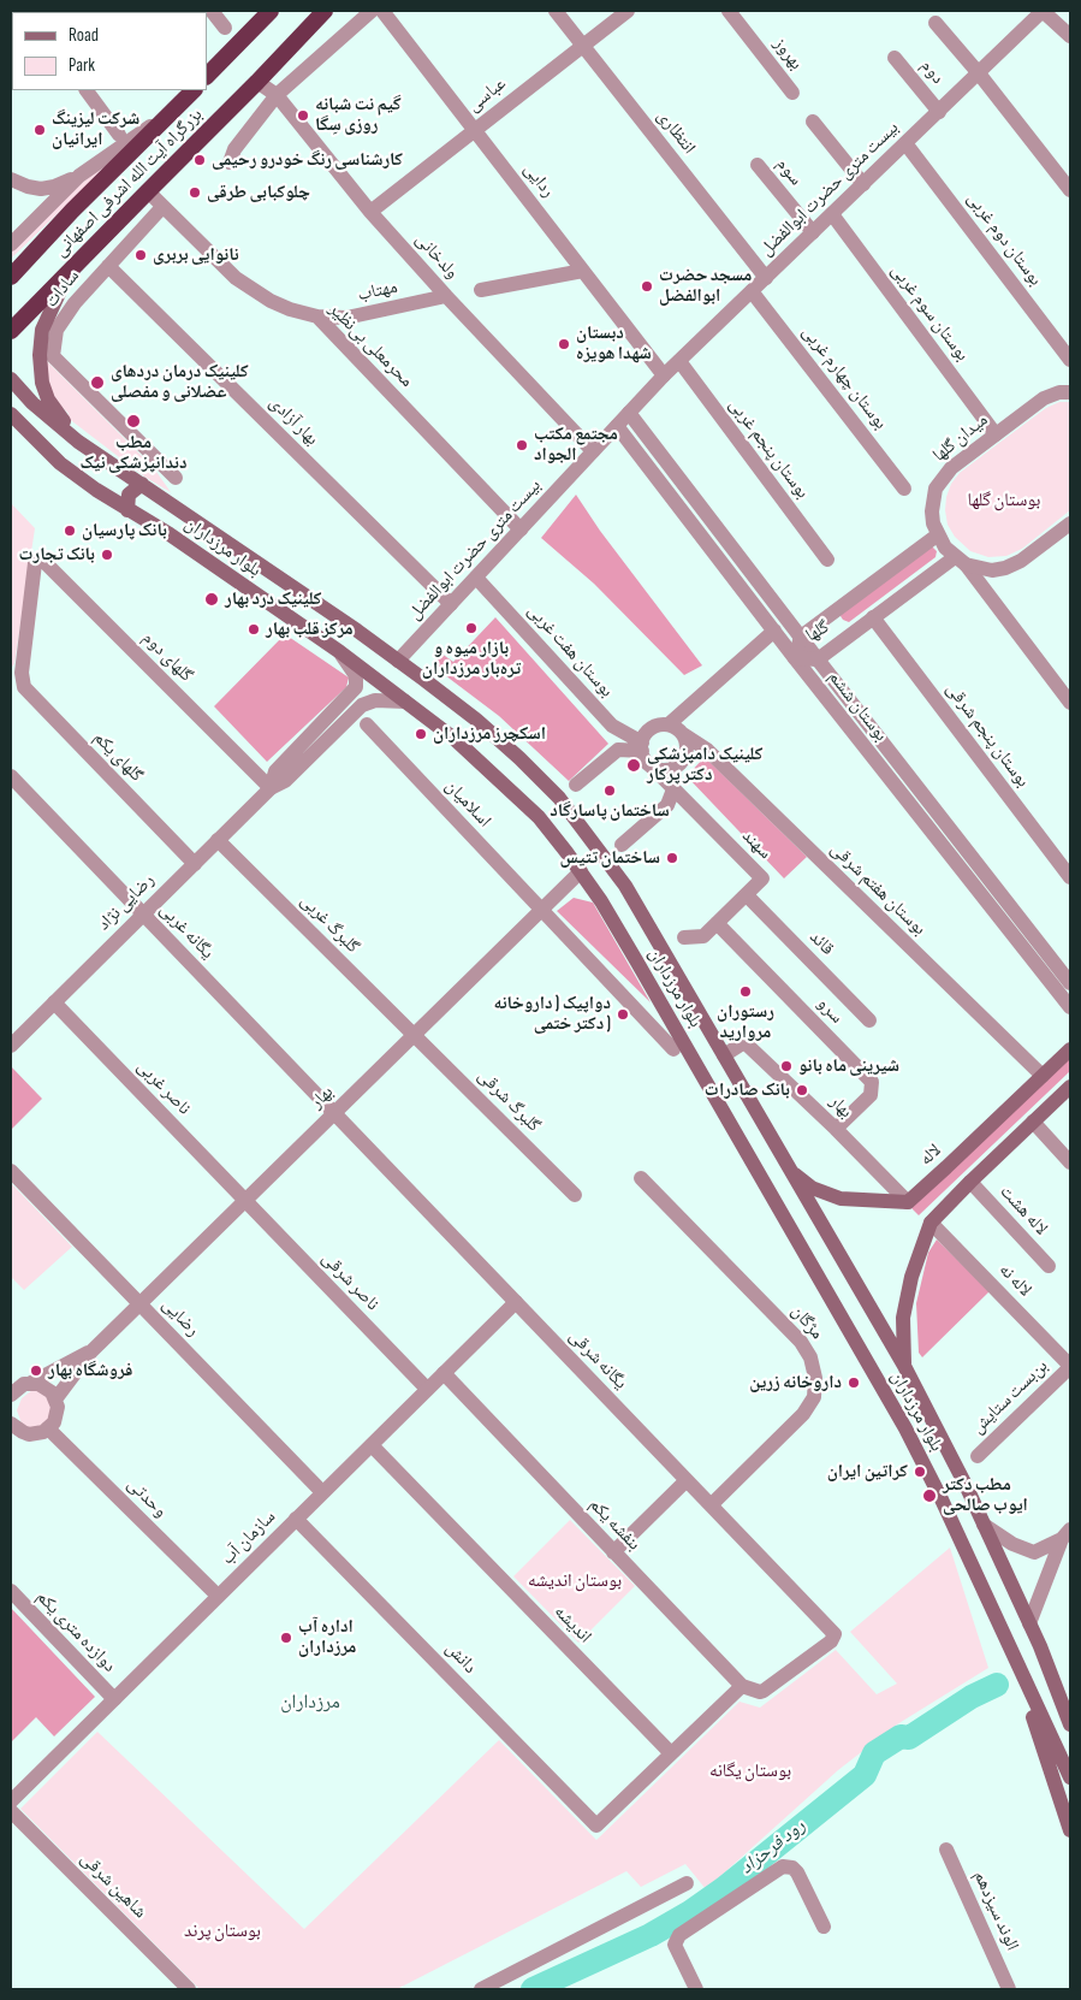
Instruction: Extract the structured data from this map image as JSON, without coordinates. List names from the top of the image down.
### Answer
{
  "streets": {
    "highway": ["بزرگراه آیت الله اشرفی اصفهانی"],
    "main road": ["بلوار مرزداران", "لاله"],
    "street": [
      "بهروز",
      "دوم",
      "عباسی",
      "انتظاری",
      "سوم",
      "ردایی",
      "بیست متری حضرت ابوالفضل",
      "بوستان دوم غربی",
      "ولدخانی",
      "سادات",
      "مهتاب",
      "بوستان سوم غربی",
      "محرمعلی بی‌نظیر",
      "بوستان چهارم غربی",
      "بهار آزادی",
      "میدان گلها",
      "بوستان پنجم غربی",
      "گلها",
      "بوستان هفت غربی",
      "گلهای دوم",
      "بوستان ششم",
      "بوستان پنجم شرقی",
      "گلهای یکم",
      "اسلامیان",
      "سهند",
      "بوستان هفتم شرقی",
      "رضایی نژاد",
      "گلبرگ غربی",
      "یگانه غربی",
      "قائد",
      "سرو",
      "ناصر غربی",
      "بهار",
      "گلبرگ شرقی",
      "لاله هشت",
      "لاله نه",
      "ناصر شرقی",
      "رضایی",
      "مژگان",
      "یگانه شرقی",
      "بن‌بست ستایش",
      "وحدتی",
      "بنفشه یکم",
      "سازمان آب",
      "اندیشه",
      "دوازده متری یکم",
      "دانش",
      "شاهین شرقی",
      "الوند سیزدهم"
    ]
  },
  "crossings": [
    ["دوم", "بیست متری حضرت ابوالفضل"],
    ["عباسی", "انتظاری"],
    ["عباسی", "ردایی"],
    ["عباسی", "ولدخانی"],
    ["انتظاری", "بیست متری حضرت ابوالفضل"],
    ["سوم", "بیست متری حضرت ابوالفضل"],
    ["ردایی", "بیست متری حضرت ابوالفضل"],
    ["بزرگراه آیت الله اشرفی اصفهانی", "ولدخانی"],
    ["بزرگراه آیت الله اشرفی اصفهانی", "محرمعلی بی‌نظیر"],
    ["بیست متری حضرت ابوالفضل", "بوستان دوم غربی"],
    ["بیست متری حضرت ابوالفضل", "ولدخانی"],
    ["بیست متری حضرت ابوالفضل", "بوستان سوم غربی"],
    ["بیست متری حضرت ابوالفضل", "محرمعلی بی‌نظیر"],
    ["بیست متری حضرت ابوالفضل", "بوستان چهارم غربی"],
    ["بیست متری حضرت ابوالفضل", "بهار آزادی"],
    ["بیست متری حضرت ابوالفضل", "بوستان پنجم غربی"],
    ["بیست متری حضرت ابوالفضل", "بلوار مرزداران"],
    ["بیست متری حضرت ابوالفضل", "بوستان هفت غربی"],
    ["بیست متری حضرت ابوالفضل", "بوستان ششم"],
    ["ولدخانی", "مهتاب"],
    ["سادات", "محرمعلی بی‌نظیر"],
    ["سادات", "بهار آزادی"],
    ["مهتاب", "محرمعلی بی‌نظیر"],
    ["بوستان سوم غربی", "میدان گلها"],
    ["میدان گلها", "گلها"],
    ["بلوار مرزداران", "رضایی نژاد"],
    ["بلوار مرزداران", "بهار"],
    ["گلها", "بوستان ششم"],
    ["گلها", "بوستان پنجم شرقی"],
    ["بوستان هفت غربی", "سهند"],
    ["بوستان هفت غربی", "بوستان هفتم شرقی"],
    ["گلهای دوم", "گلهای یکم"],
    ["گلهای دوم", "رضایی نژاد"],
    ["گلهای یکم", "رضایی نژاد"],
    ["اسلامیان", "بهار"],
    ["سهند", "بوستان هفتم شرقی"],
    ["سهند", "قائد"],
    ["سهند", "سرو"],
    ["بوستان هفتم شرقی", "لاله"],
    ["رضایی نژاد", "گلبرگ غربی"],
    ["رضایی نژاد", "یگانه غربی"],
    ["رضایی نژاد", "ناصر غربی"],
    ["گلبرگ غربی", "بهار"],
    ["گلبرگ غربی", "گلبرگ شرقی"],
    ["یگانه غربی", "بهار"],
    ["یگانه غربی", "یگانه شرقی"],
    ["سرو", "بهار"],
    ["ناصر غربی", "بهار"],
    ["ناصر غربی", "ناصر شرقی"],
    ["بهار", "گلبرگ شرقی"],
    ["بهار", "لاله"],
    ["بهار", "ناصر شرقی"],
    ["بهار", "رضایی"],
    ["بهار", "یگانه شرقی"],
    ["لاله نه", "بن‌بست ستایش"],
    ["ناصر شرقی", "سازمان آب"],
    ["رضایی", "سازمان آب"],
    ["مژگان", "یگانه شرقی"],
    ["یگانه شرقی", "بنفشه یکم"],
    ["یگانه شرقی", "سازمان آب"],
    ["وحدتی", "سازمان آب"],
    ["بنفشه یکم", "سازمان آب"],
    ["سازمان آب", "اندیشه"],
    ["سازمان آب", "دوازده متری یکم"],
    ["سازمان آب", "دانش"],
    ["سازمان آب", "شاهین شرقی"],
    ["اندیشه", "دانش"]
  ],
  "districts": ["مرزداران"],
  "water": ["رود فرحزاد"],
  "parks": [
    "بوستان گلها",
    "بوستان اندیشه",
    "بوستان یگانه",
    "بوستان پرند"
  ],
  "places": [
    "گیم نت شبانه روزی سِگا",
    "شرکت لیزینگ ایرانیان",
    "کارشناسی رنگ خودرو رحیمی",
    "چلوکبابی طرقی",
    "نانوایی بربری",
    "مسجد حضرت ابوالفضل",
    "دبستان شهدا هویزه",
    "کلینیک درمان دردهای عضلانی و مفصلی",
    "مطب دندانپزشکی نیک",
    "مجتمع مکتب الجواد",
    "بانک پارسیان",
    "بانک تجارت",
    "کلینیک درد بهار",
    "بازار میوه و تره‌بار مرزداران",
    "مرکز قلب بهار",
    "اسکچرز مرزداران",
    "کلینیک دامپزشکی دکتر پرکار",
    "ساختمان پاسارگاد",
    "ساختمان تتیس",
    "رستوران مروارید",
    "دواپیک ( داروخانه دکتر ختمی )",
    "شیرینی ماه بانو",
    "بانک صادرات",
    "فروشگاه بهار",
    "داروخانه زرین",
    "کراتین ایران",
    "مطب دکتر ایوب صالحی",
    "اداره آب مرزداران"
  ],
  "legend": ["Road", "Park"]
}
